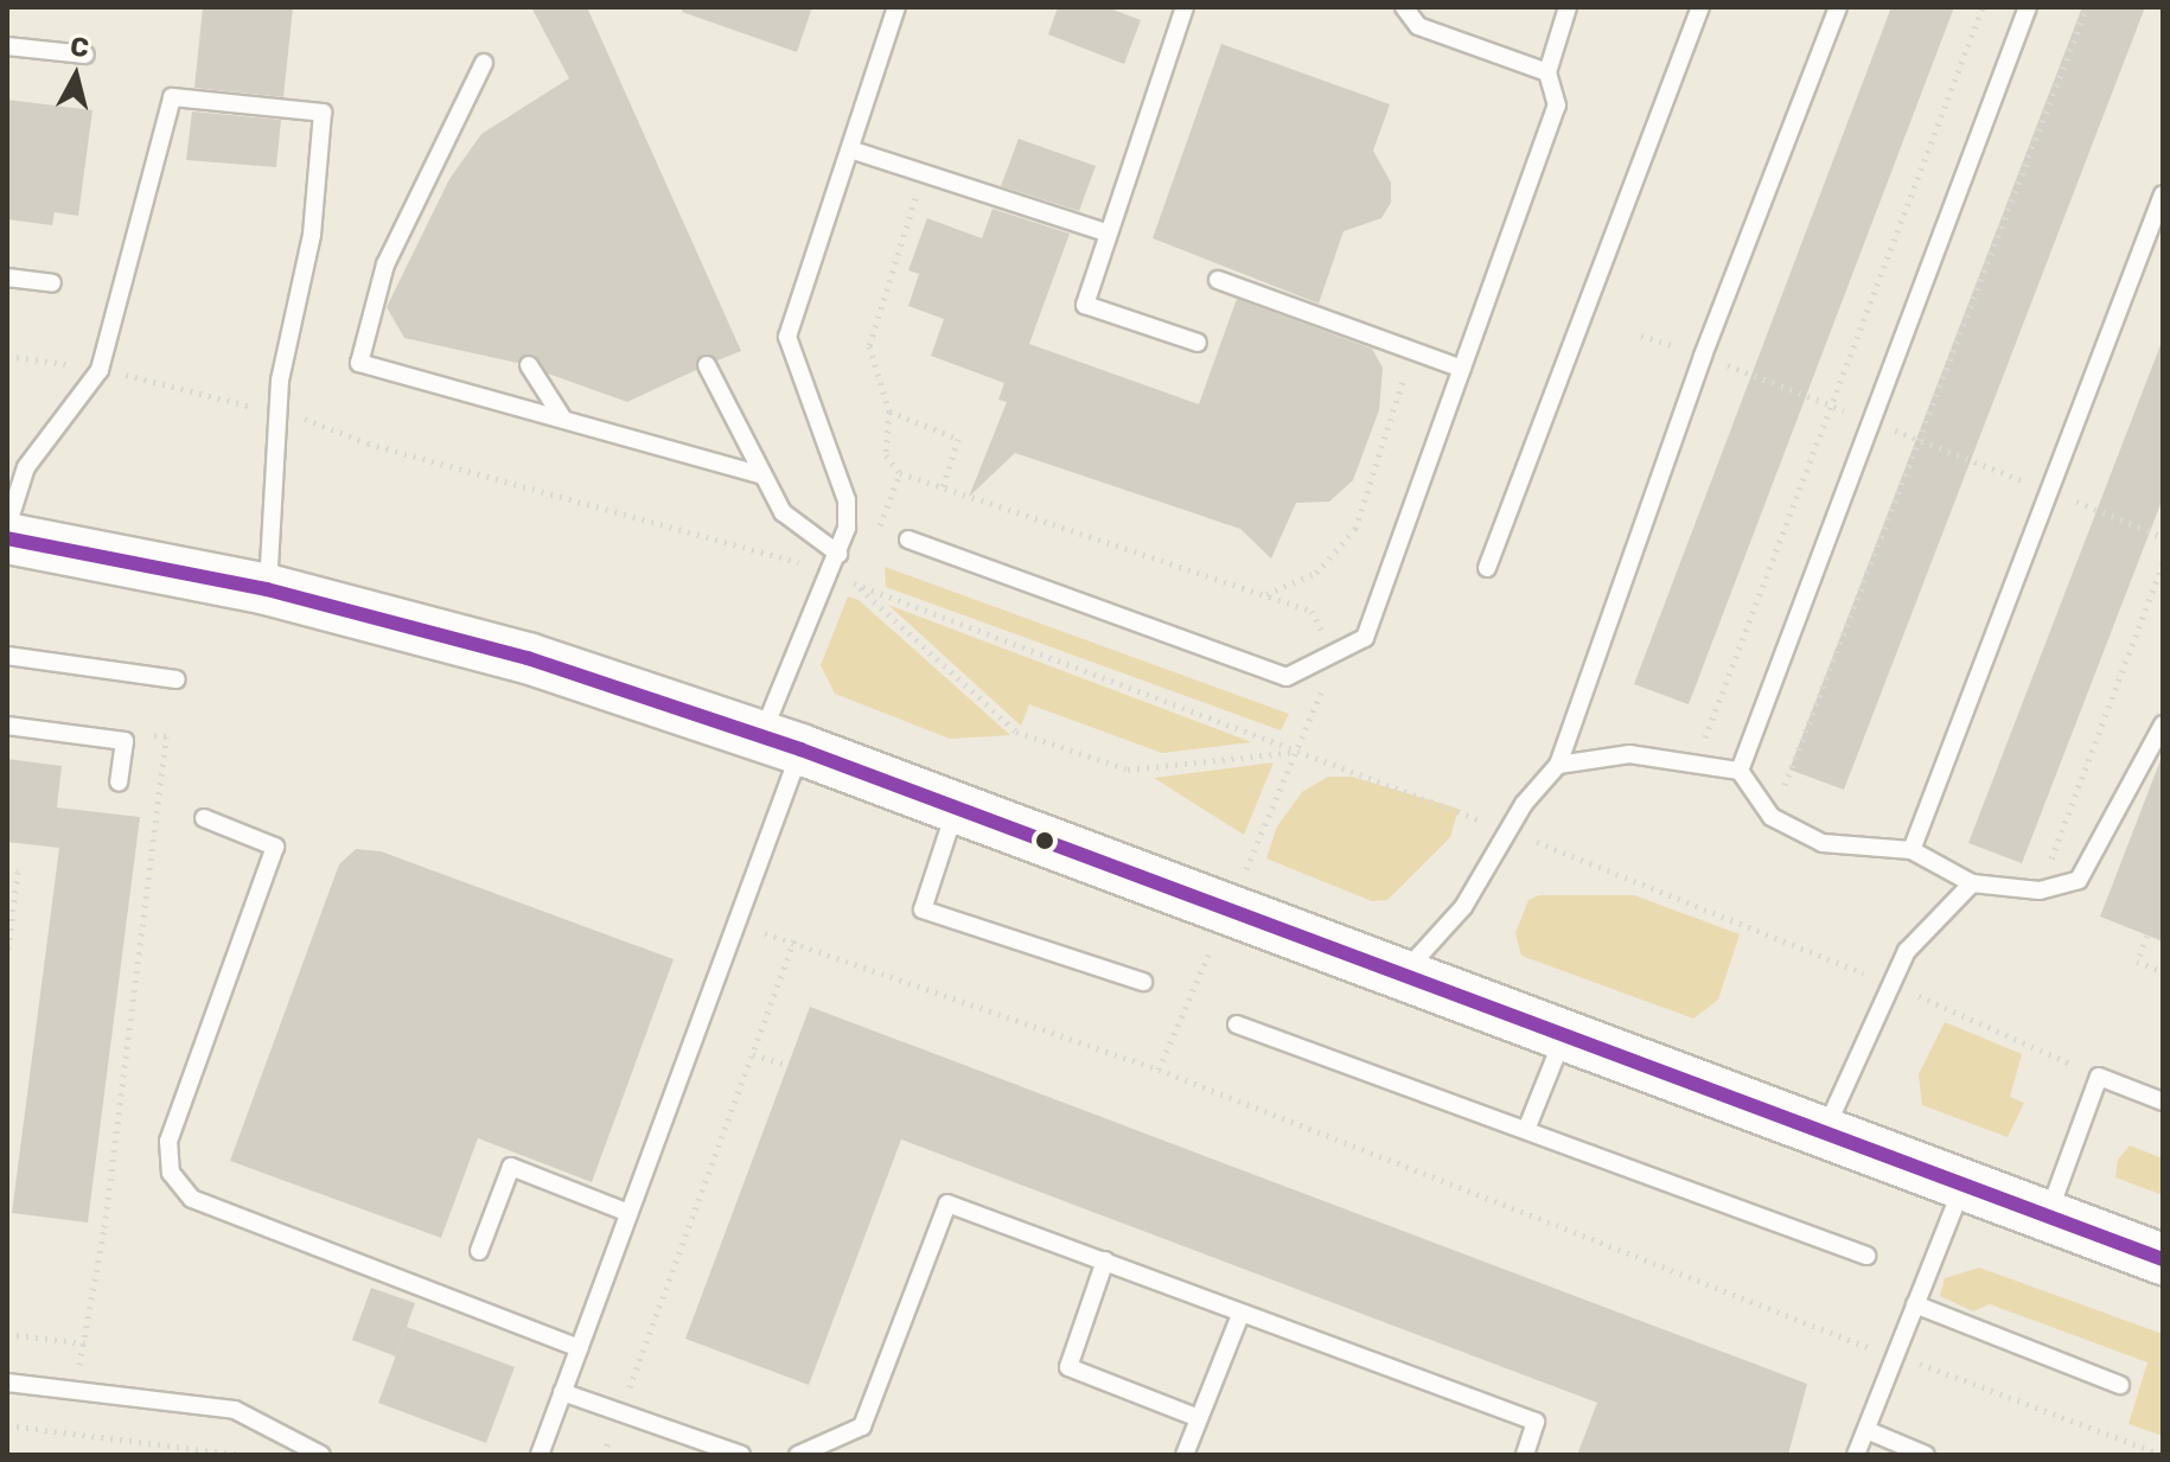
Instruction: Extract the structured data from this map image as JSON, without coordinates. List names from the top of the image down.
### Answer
{
  "north": "top"
}
